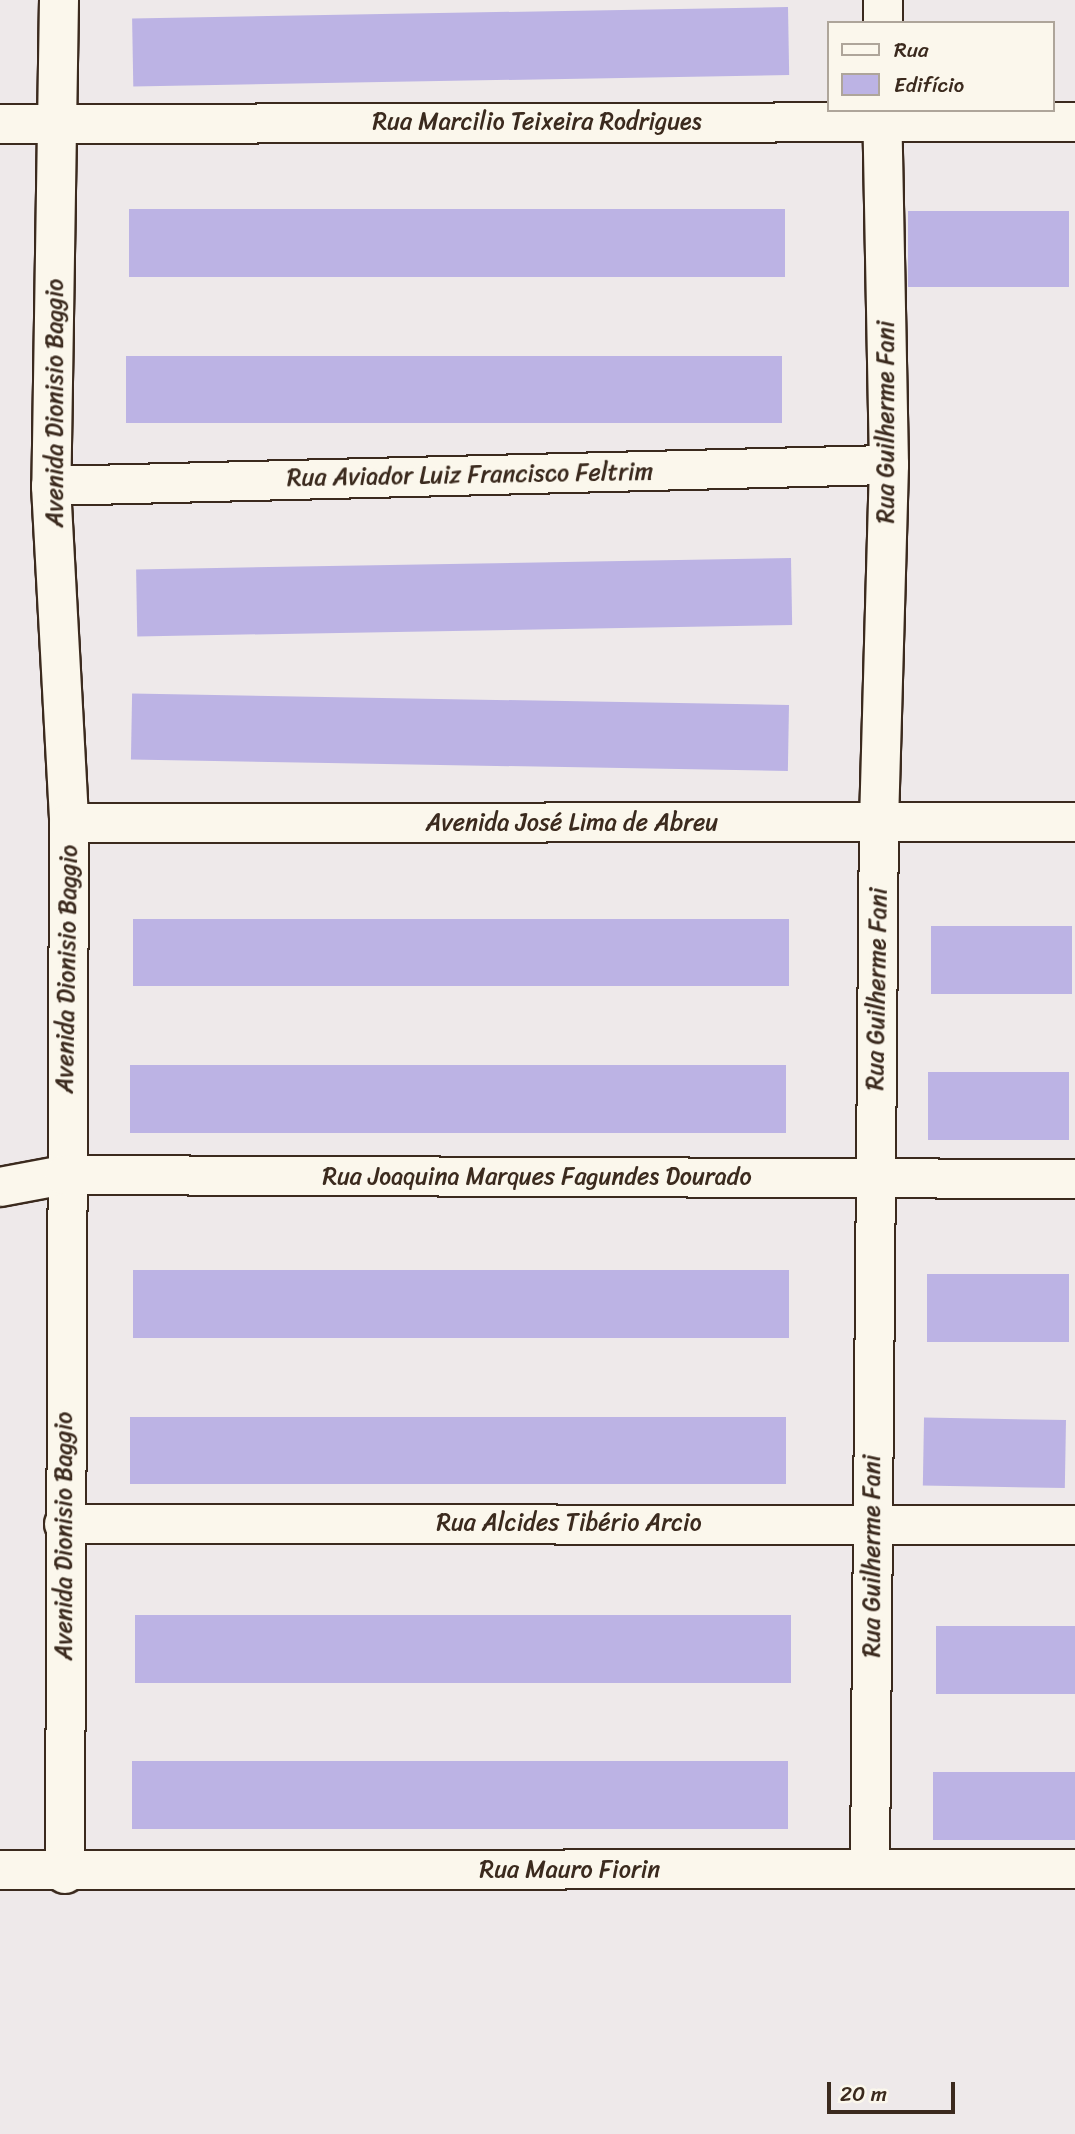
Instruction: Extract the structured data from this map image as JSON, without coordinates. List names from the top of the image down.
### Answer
{
  "streets": {
    "street": [
      "Rua Marcilio Teixeira Rodrigues",
      "Avenida Dionisio Baggio",
      "Rua Guilherme Fani",
      "Rua Aviador Luiz Francisco Feltrim",
      "Avenida José Lima de Abreu",
      "Rua Joaquina Marques Fagundes Dourado",
      "Rua Alcides Tibério Arcio",
      "Rua Mauro Fiorin"
    ]
  },
  "crossings": [
    ["Rua Marcilio Teixeira Rodrigues", "Avenida Dionisio Baggio"],
    ["Rua Marcilio Teixeira Rodrigues", "Rua Guilherme Fani"],
    ["Avenida Dionisio Baggio", "Rua Aviador Luiz Francisco Feltrim"],
    ["Avenida Dionisio Baggio", "Avenida José Lima de Abreu"],
    ["Avenida Dionisio Baggio", "Rua Joaquina Marques Fagundes Dourado"],
    ["Avenida Dionisio Baggio", "Rua Alcides Tibério Arcio"],
    ["Avenida Dionisio Baggio", "Rua Mauro Fiorin"],
    ["Rua Guilherme Fani", "Rua Aviador Luiz Francisco Feltrim"],
    ["Rua Guilherme Fani", "Avenida José Lima de Abreu"],
    ["Rua Guilherme Fani", "Rua Joaquina Marques Fagundes Dourado"],
    ["Rua Guilherme Fani", "Rua Alcides Tibério Arcio"],
    ["Rua Guilherme Fani", "Rua Mauro Fiorin"]
  ],
  "legend": ["Rua", "Edifício"],
  "scale_bar": "20 m"
}
